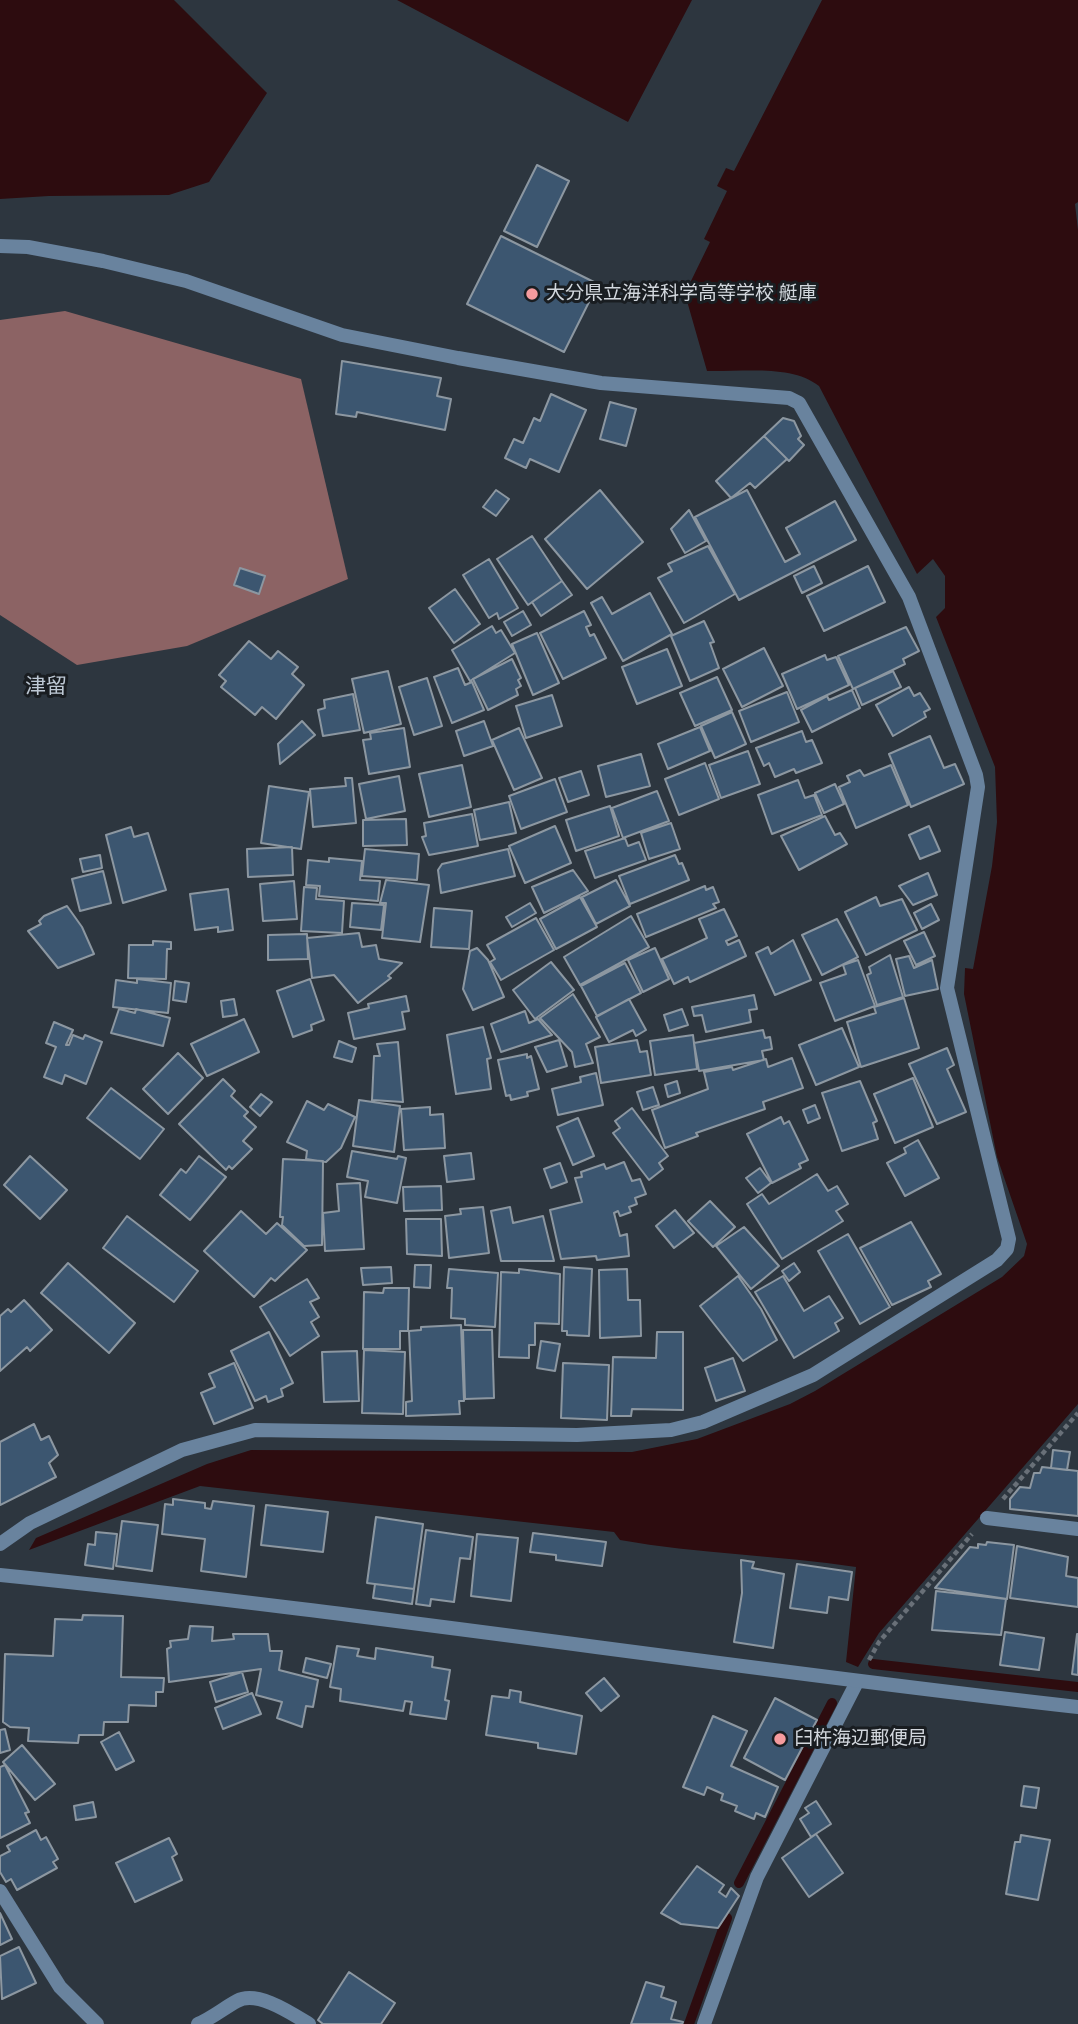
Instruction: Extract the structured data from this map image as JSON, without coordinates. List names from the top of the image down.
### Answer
{
  "districts": ["津留"],
  "places": ["大分県立海洋科学高等学校 艇庫", "臼杵海辺郵便局"]
}
